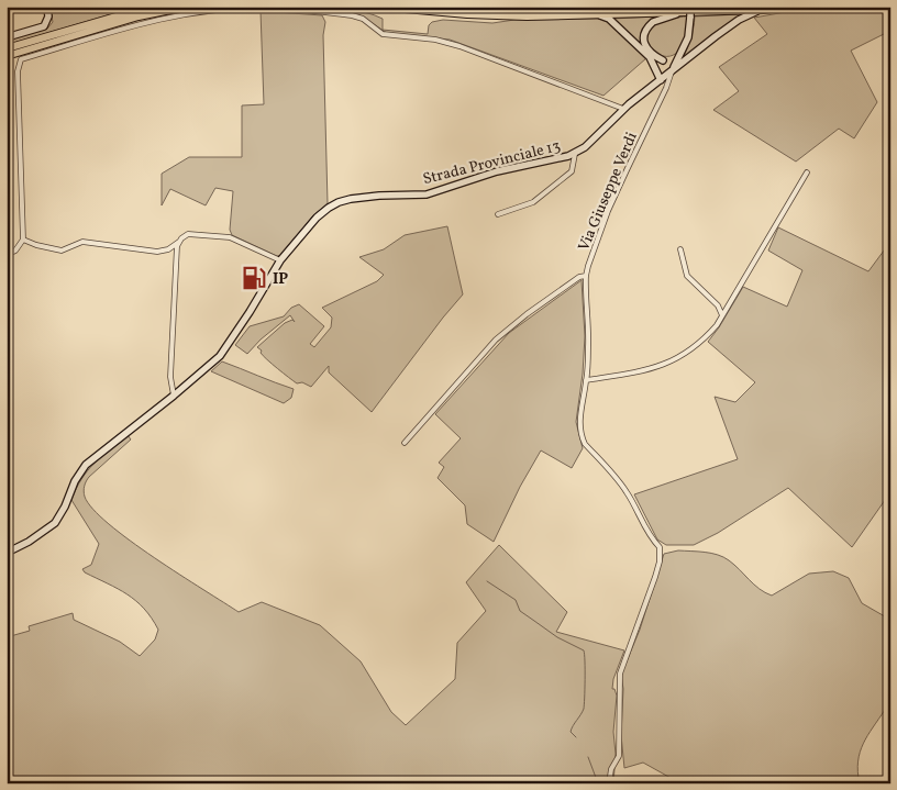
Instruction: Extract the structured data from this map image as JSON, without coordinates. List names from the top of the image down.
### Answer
{
  "streets": {
    "main road": ["Strada Provinciale 13"],
    "street": ["Via Giuseppe Verdi"]
  },
  "crossings": [
    ["Strada Provinciale 13", "Via Giuseppe Verdi"]
  ],
  "places": {
    "fuel station": ["IP"]
  }
}
